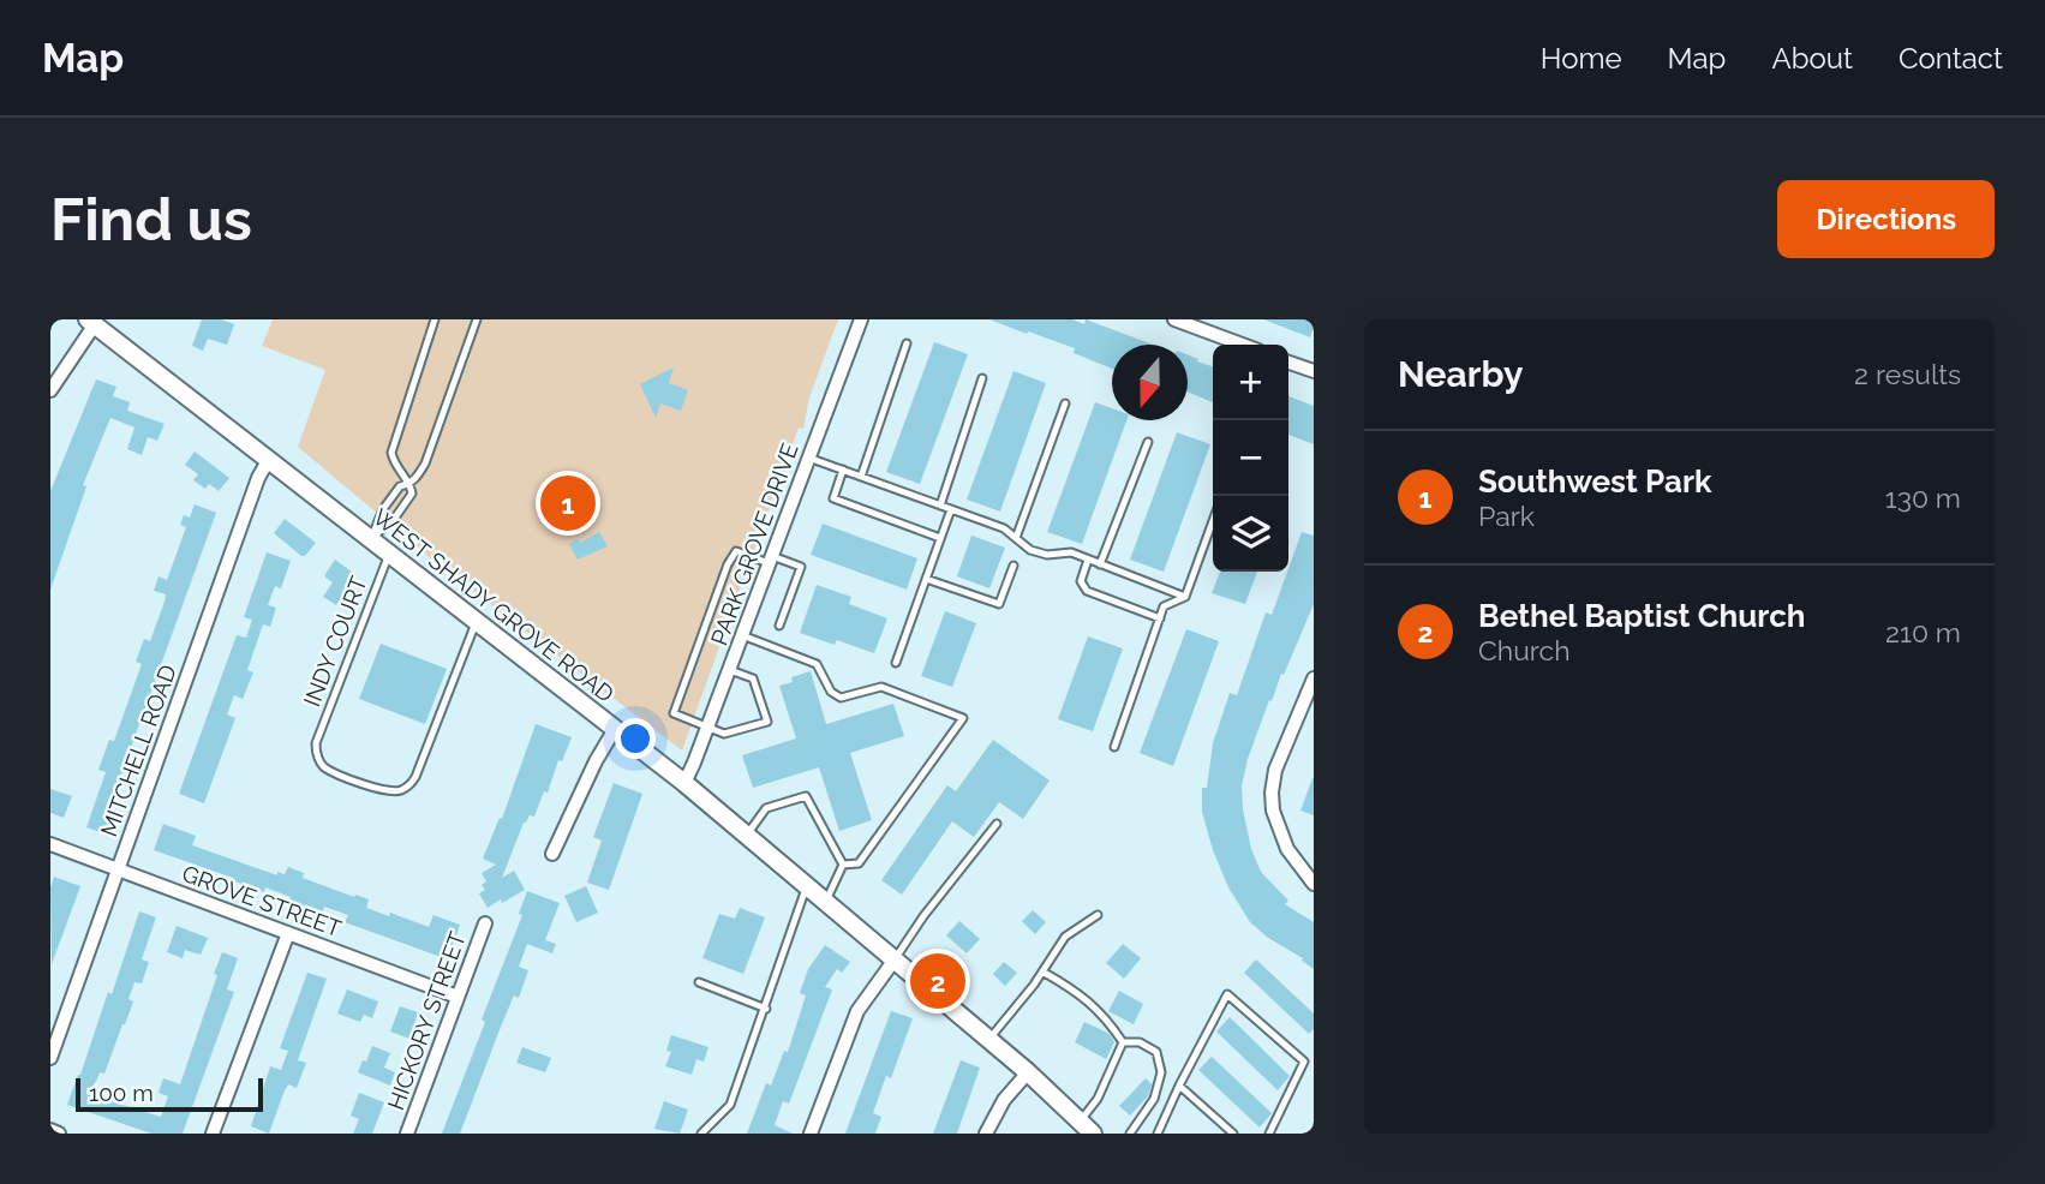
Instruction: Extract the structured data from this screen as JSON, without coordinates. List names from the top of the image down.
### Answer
{
  "streets": {
    "main road": ["WEST SHADY GROVE ROAD"],
    "street": [
      "PARK GROVE DRIVE",
      "MITCHELL ROAD",
      "GROVE STREET",
      "HICKORY STREET"
    ],
    "lane": ["INDY COURT"]
  },
  "crossings": [
    ["PARK GROVE DRIVE", "WEST SHADY GROVE ROAD"],
    ["WEST SHADY GROVE ROAD", "INDY COURT"],
    ["WEST SHADY GROVE ROAD", "MITCHELL ROAD"],
    ["MITCHELL ROAD", "GROVE STREET"],
    ["GROVE STREET", "HICKORY STREET"]
  ],
  "scale_bar": "100 m",
  "north": "bottom",
  "page": {
    "header": "Map",
    "nav": [
      "Home",
      "Map",
      "About",
      "Contact"
    ],
    "buttons": "Directions",
    "title": "Find us",
    "heading": ["Nearby", "2 results"],
    "map_buttons": ["+", "−"],
    "list": [
      {
        "mark": "1",
        "name": "Southwest Park",
        "note": "Park",
        "value": "130 m"
      },
      {
        "mark": "2",
        "name": "Bethel Baptist Church",
        "note": "Church",
        "value": "210 m"
      }
    ],
    "pins": ["1", "2"],
    "scale": "100 m"
  }
}
